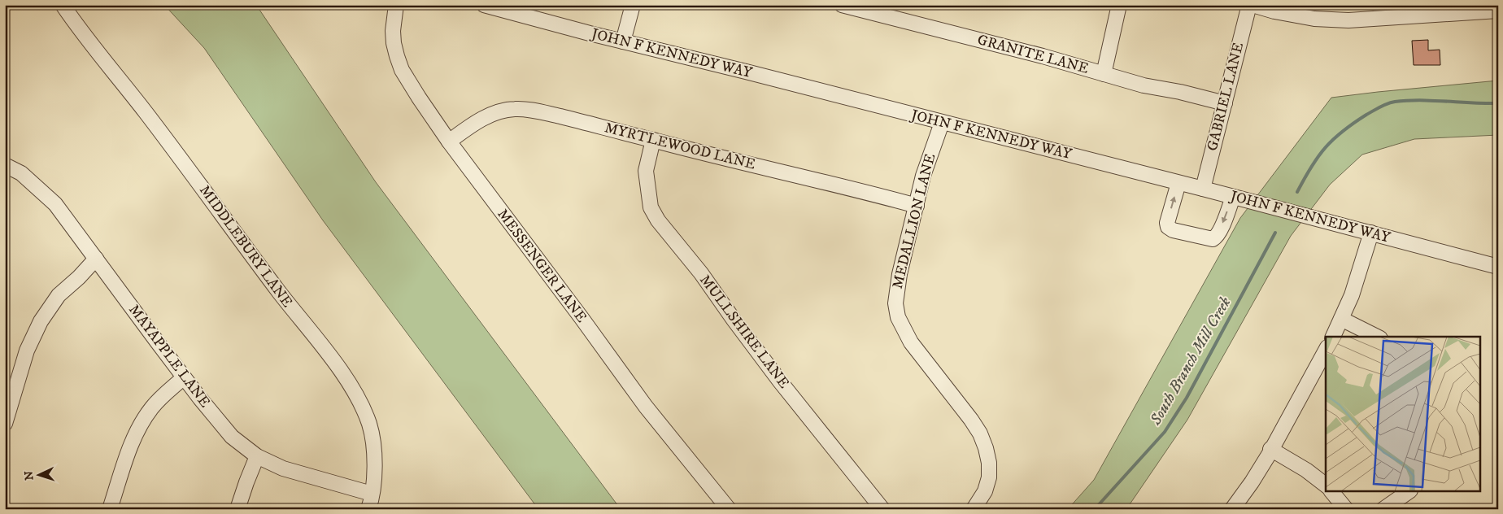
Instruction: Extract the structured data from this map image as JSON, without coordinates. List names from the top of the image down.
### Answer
{
  "streets": {
    "street": [
      "JOHN F KENNEDY WAY",
      "GRANITE LANE",
      "GABRIEL LANE",
      "MYRTLEWOOD LANE",
      "MEDALLION LANE",
      "MIDDLEBURY LANE",
      "MESSENGER LANE",
      "MULLSHIRE LANE",
      "MAYAPPLE LANE"
    ]
  },
  "crossings": [
    ["JOHN F KENNEDY WAY", "GABRIEL LANE"],
    ["JOHN F KENNEDY WAY", "MEDALLION LANE"],
    ["GRANITE LANE", "GABRIEL LANE"],
    ["MYRTLEWOOD LANE", "MEDALLION LANE"],
    ["MYRTLEWOOD LANE", "MESSENGER LANE"],
    ["MYRTLEWOOD LANE", "MULLSHIRE LANE"],
    ["MIDDLEBURY LANE", "MAYAPPLE LANE"]
  ],
  "water": ["South Branch Mill Creek"],
  "north": "left"
}
